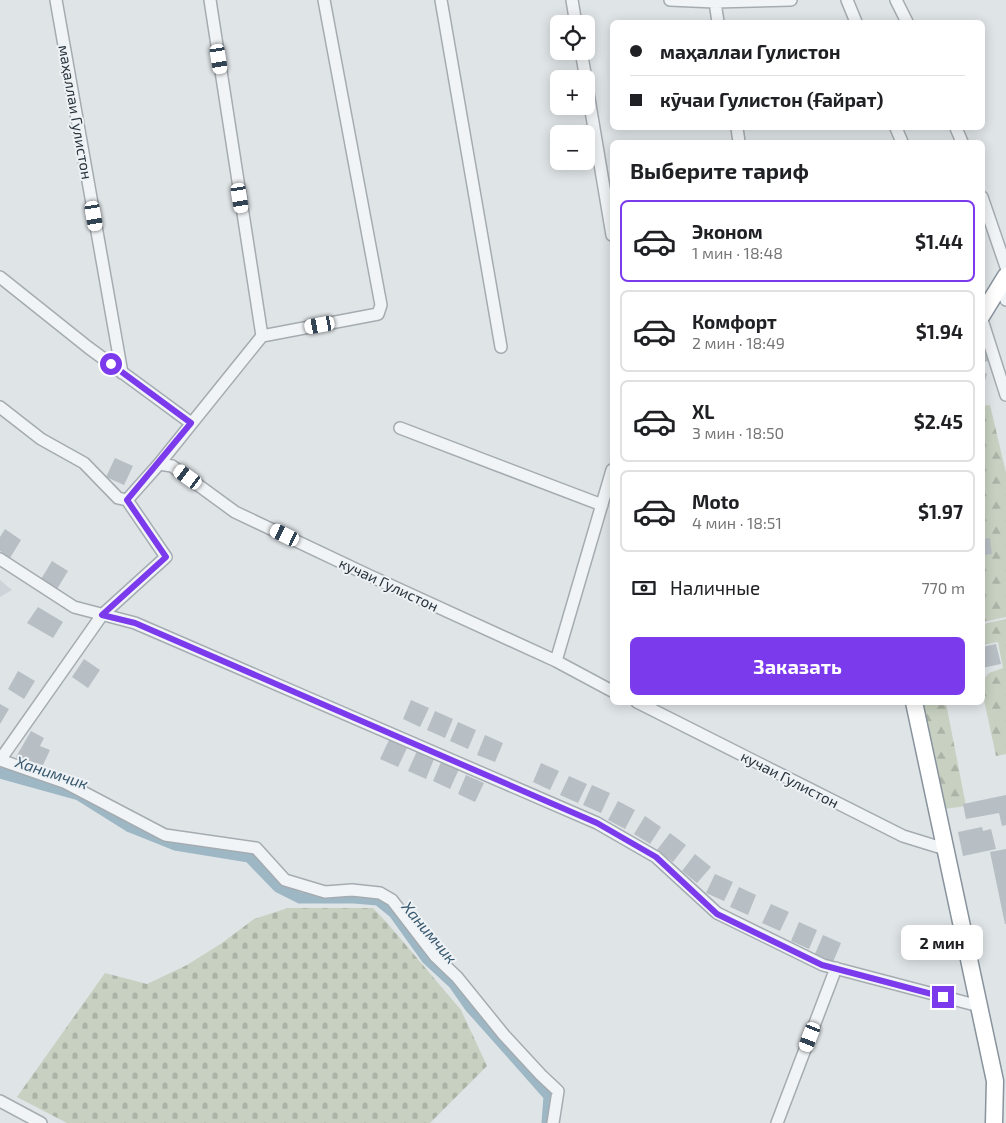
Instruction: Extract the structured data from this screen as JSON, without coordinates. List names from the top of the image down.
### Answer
{
  "streets": {
    "street": ["маҳаллаи Гулистон", "кучаи Гулистон"]
  },
  "water": ["Ханимчик"],
  "page": {
    "map_buttons": ["+", "−"],
    "banner": ["маҳаллаи Гулистон", "кӯчаи Гулистон (Ғайрат)"],
    "heading": "Выберите тариф",
    "list": [
      {
        "name": "Эконом",
        "note": "1 мин · 18:48",
        "value": "$1.44"
      },
      {
        "name": "Комфорт",
        "note": "2 мин · 18:49",
        "value": "$1.94"
      },
      {
        "name": "XL",
        "note": "3 мин · 18:50",
        "value": "$2.45"
      },
      {
        "name": "Moto",
        "note": "4 мин · 18:51",
        "value": "$1.97"
      }
    ],
    "pay": ["Наличные", "770 m"],
    "buttons": "Заказать",
    "bubble": "2 мин"
  }
}
